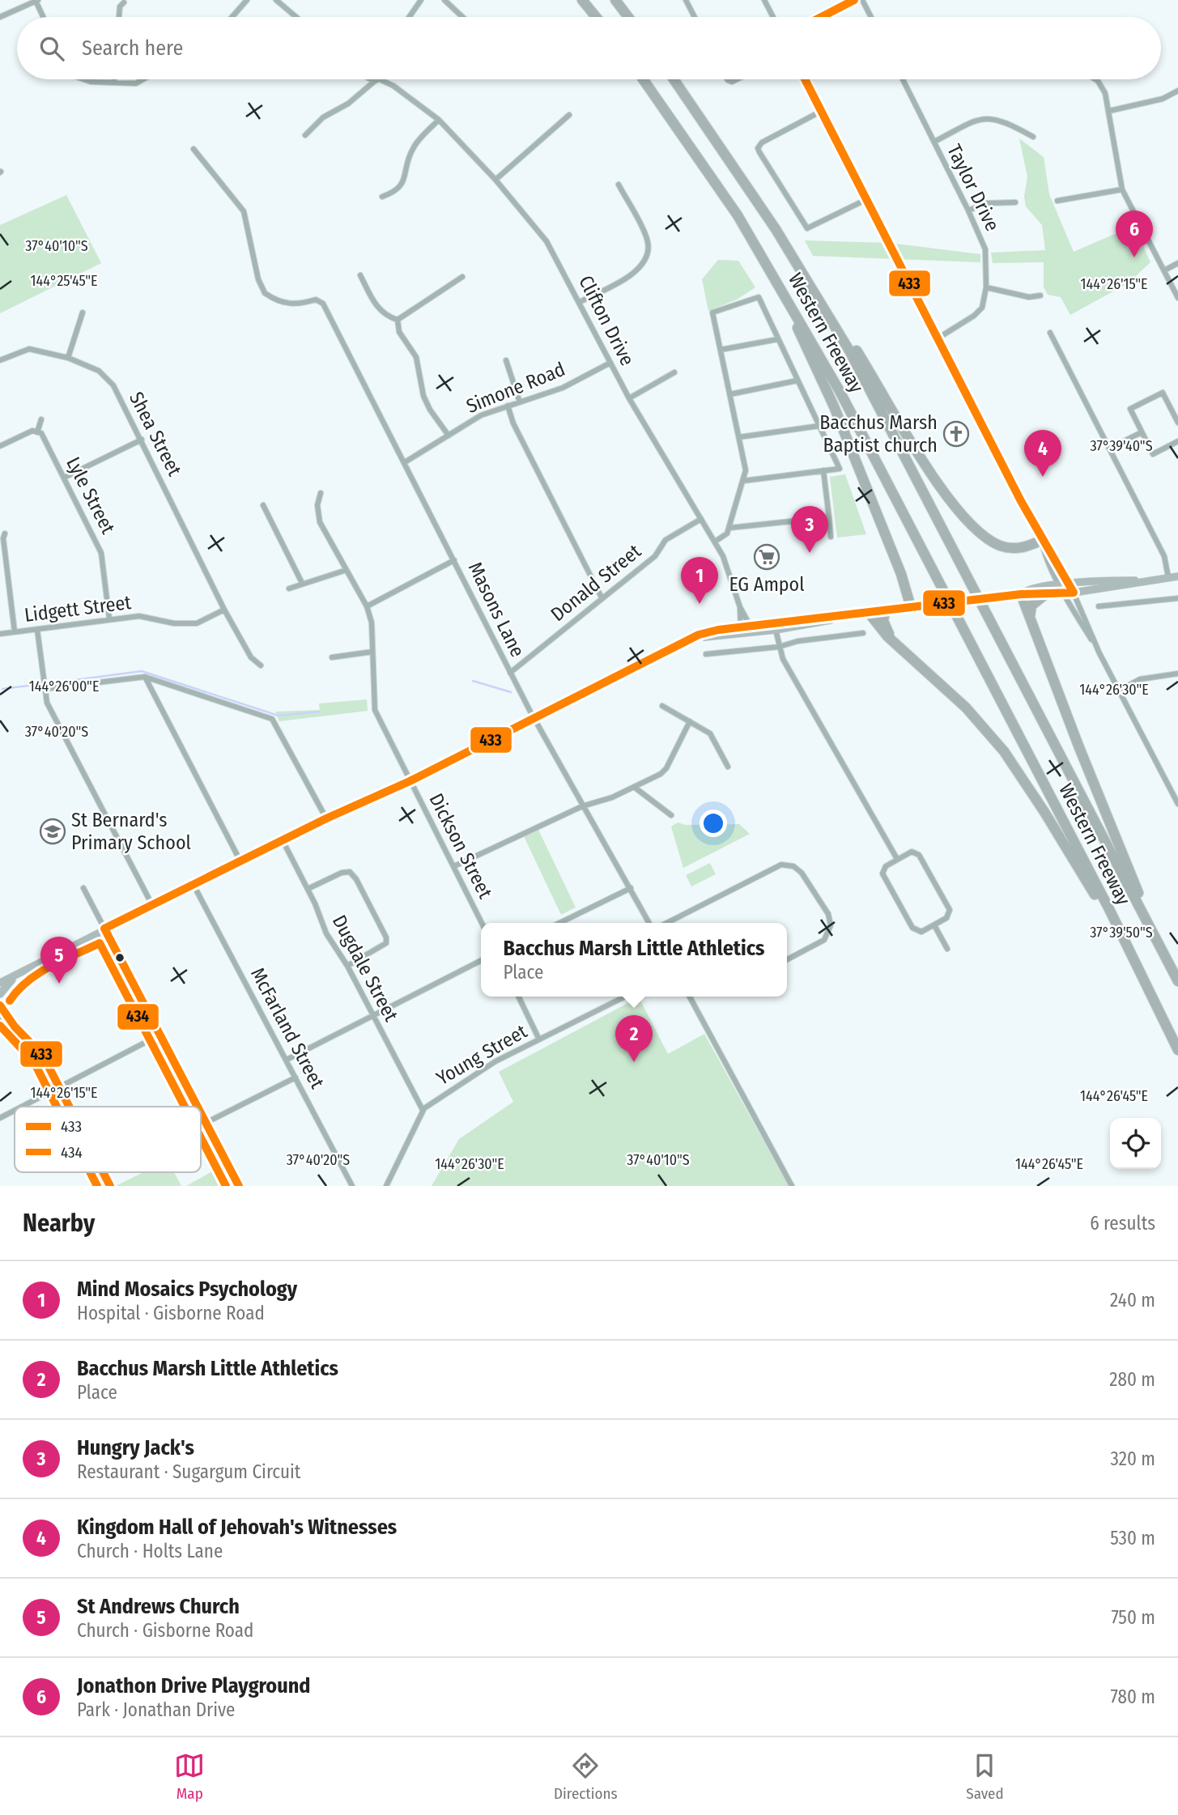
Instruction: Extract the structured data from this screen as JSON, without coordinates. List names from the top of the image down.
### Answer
{
  "streets": {
    "highway": ["Western Freeway"],
    "street": [
      "Taylor Drive",
      "Clifton Drive",
      "Simone Road",
      "Shea Street",
      "Lyle Street",
      "Donald Street",
      "Lidgett Street",
      "Masons Lane",
      "Dickson Street",
      "Dugdale Street",
      "McFarland Street",
      "Young Street"
    ]
  },
  "crossings": [
    ["Clifton Drive", "Simone Road"],
    ["Clifton Drive", "Donald Street"],
    ["Simone Road", "Masons Lane"],
    ["Shea Street", "Lidgett Street"],
    ["Lyle Street", "Lidgett Street"],
    ["Donald Street", "Masons Lane"],
    ["Dugdale Street", "Young Street"]
  ],
  "places": {
    "church": ["Bacchus Marsh Baptist church"],
    "supermarket": ["EG Ampol"],
    "school or university": ["St Bernard's Primary School"]
  },
  "lines": ["transit line 433", "transit line 434"],
  "legend": ["433", "434"],
  "page": {
    "search": "Search here",
    "pins": [
      "6",
      "4",
      "3",
      "1",
      "5",
      "2"
    ],
    "popup": ["Bacchus Marsh Little Athletics", "Place"],
    "heading": ["Nearby", "6 results"],
    "list": [
      {
        "mark": "1",
        "name": "Mind Mosaics Psychology",
        "note": "Hospital · Gisborne Road",
        "value": "240 m"
      },
      {
        "mark": "2",
        "name": "Bacchus Marsh Little Athletics",
        "note": "Place",
        "value": "280 m"
      },
      {
        "mark": "3",
        "name": "Hungry Jack's",
        "note": "Restaurant · Sugargum Circuit",
        "value": "320 m"
      },
      {
        "mark": "4",
        "name": "Kingdom Hall of Jehovah's Witnesses",
        "note": "Church · Holts Lane",
        "value": "530 m"
      },
      {
        "mark": "5",
        "name": "St Andrews Church",
        "note": "Church · Gisborne Road",
        "value": "750 m"
      },
      {
        "mark": "6",
        "name": "Jonathon Drive Playground",
        "note": "Park · Jonathan Drive",
        "value": "780 m"
      }
    ],
    "nav": ["Map", "Directions", "Saved"]
  },
  "coordinates": [
    "37°40'10\"S",
    "144°25'45\"E",
    "144°26'15\"E",
    "37°39'40\"S",
    "144°26'00\"E",
    "144°26'30\"E",
    "37°40'20\"S",
    "37°39'50\"S",
    "144°26'45\"E"
  ]
}
